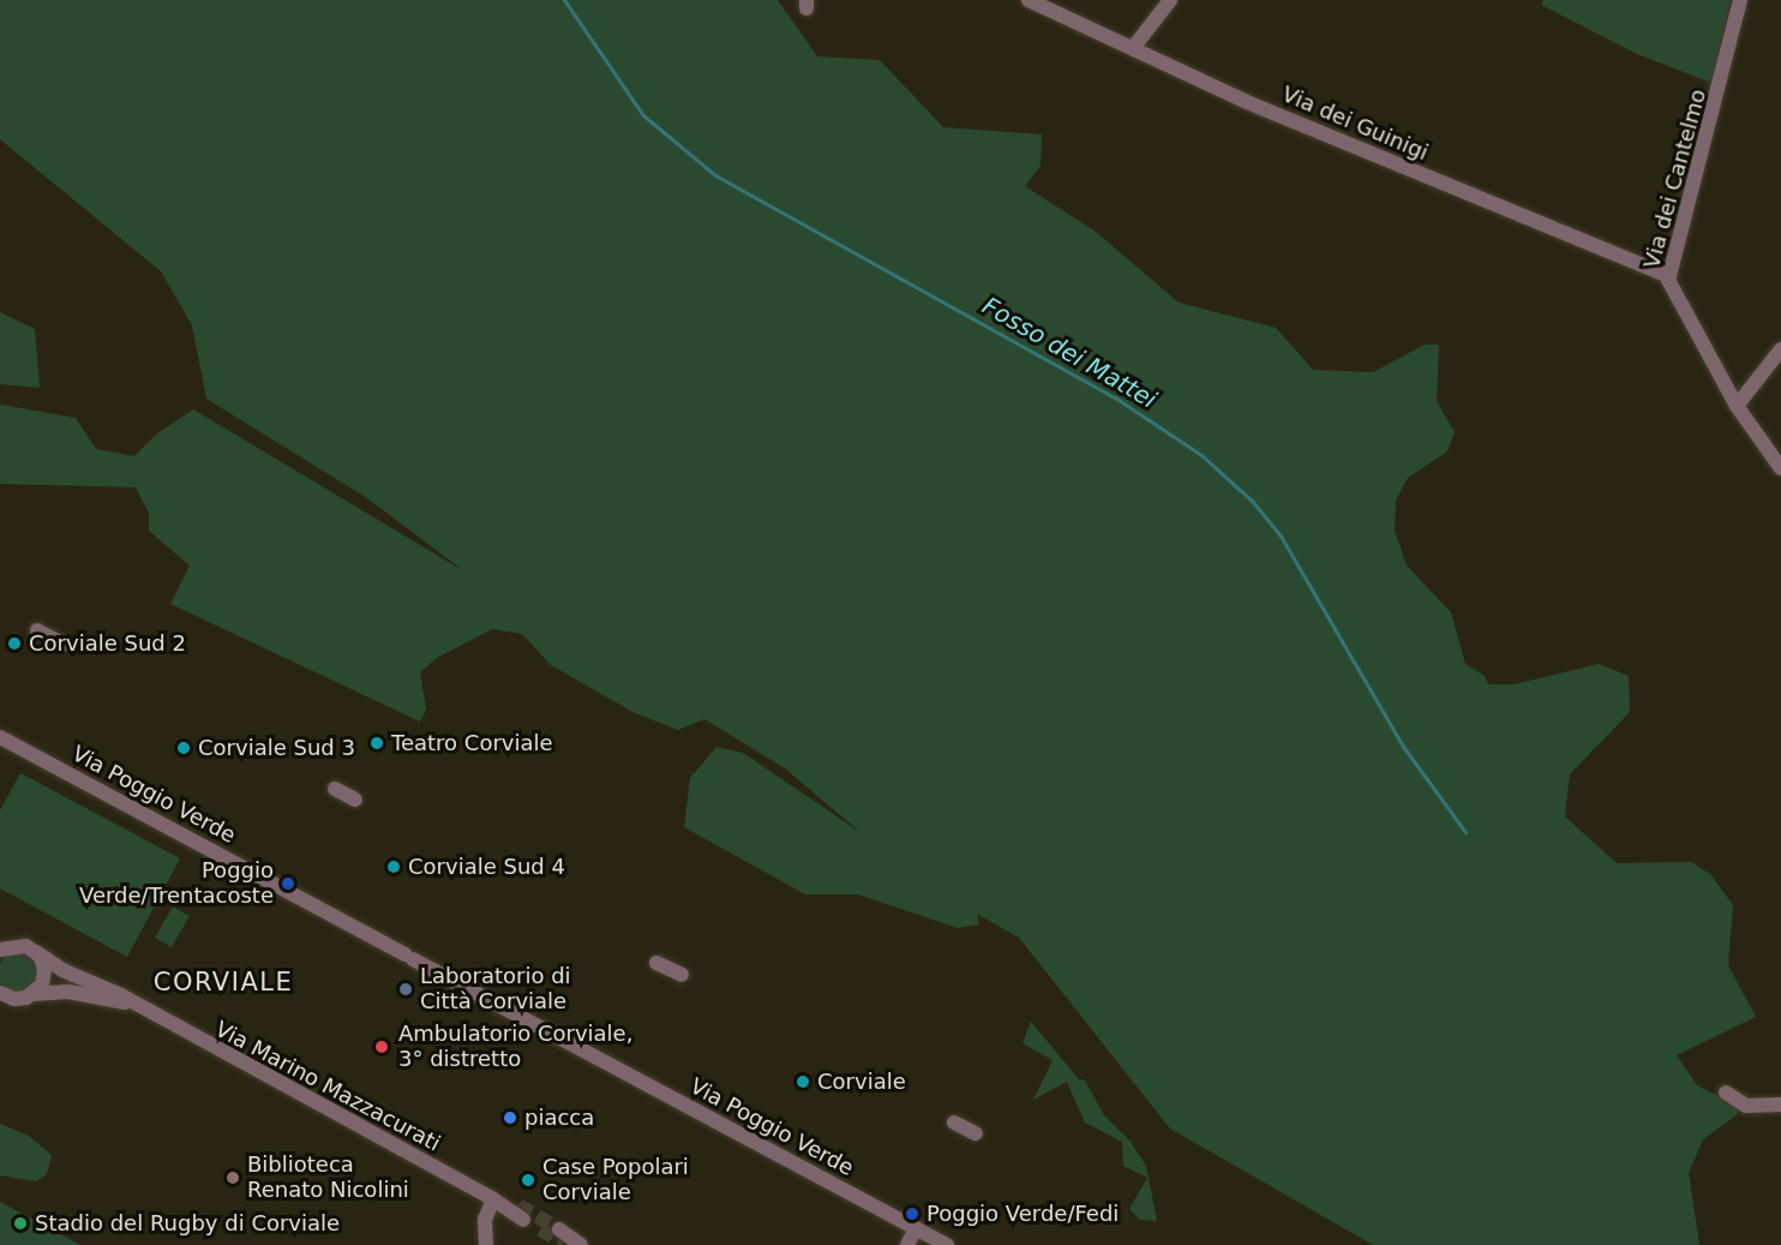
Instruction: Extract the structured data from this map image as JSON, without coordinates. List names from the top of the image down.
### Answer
{
  "streets": {
    "street": [
      "Via dei Guinigi",
      "Via dei Cantelmo",
      "Via Poggio Verde",
      "Via Marino Mazzacurati"
    ]
  },
  "crossings": [
    ["Via dei Guinigi", "Via dei Cantelmo"]
  ],
  "districts": ["CORVIALE"],
  "water": ["Fosso dei Mattei"],
  "places": [
    "Corviale Sud 2",
    "Teatro Corviale",
    "Corviale Sud 3",
    "Corviale Sud 4",
    "Poggio Verde/Trentacoste",
    "Laboratorio di Città Corviale",
    "Ambulatorio Corviale, 3° distretto",
    "Corviale",
    "piacca",
    "Biblioteca Renato Nicolini",
    "Case Popolari Corviale",
    "Poggio Verde/Fedi",
    "Stadio del Rugby di Corviale"
  ]
}
